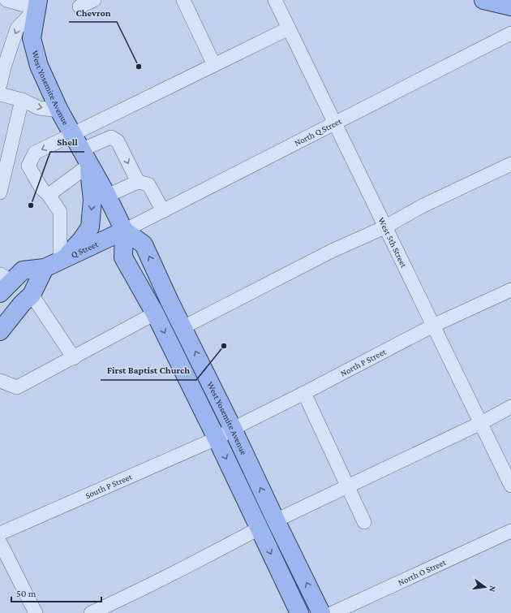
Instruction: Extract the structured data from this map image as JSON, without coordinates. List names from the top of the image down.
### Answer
{
  "streets": {
    "main road": ["West Yosemite Avenue", "Q Street"],
    "street": [
      "North Q Street",
      "West 5th Street",
      "North P Street",
      "South P Street",
      "North O Street"
    ]
  },
  "crossings": [
    ["West Yosemite Avenue", "North Q Street"],
    ["West Yosemite Avenue", "Q Street"],
    ["West Yosemite Avenue", "North P Street"],
    ["West Yosemite Avenue", "South P Street"],
    ["North Q Street", "West 5th Street"],
    ["North Q Street", "Q Street"],
    ["West 5th Street", "North P Street"],
    ["North P Street", "South P Street"]
  ],
  "places": ["Chevron", "Shell", "First Baptist Church"],
  "scale_bar": "50 m",
  "north": "right"
}
